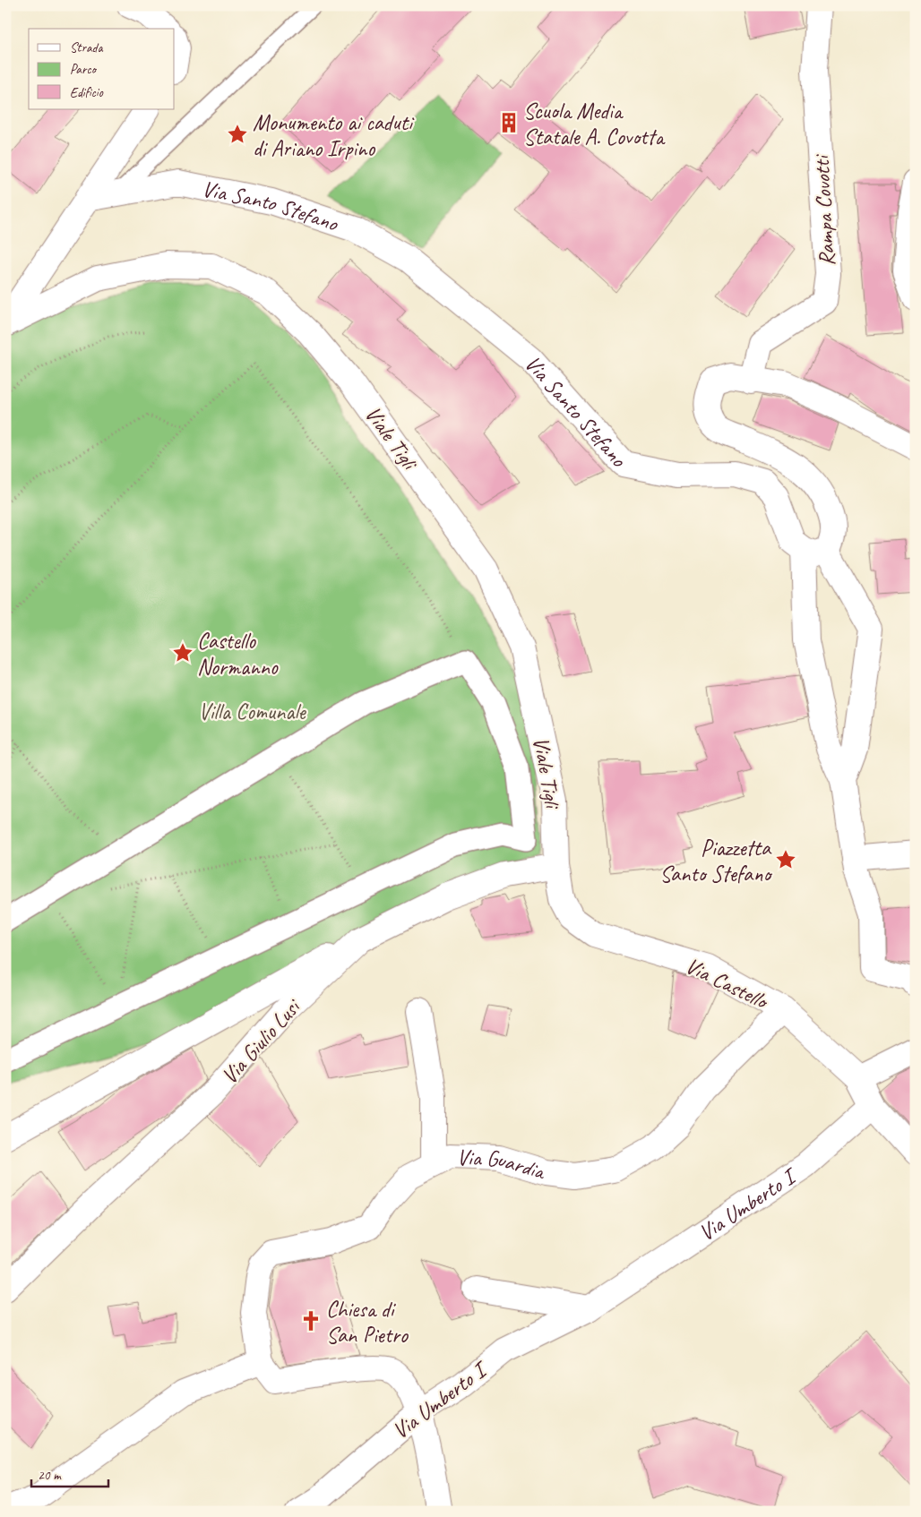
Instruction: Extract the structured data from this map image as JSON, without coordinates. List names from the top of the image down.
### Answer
{
  "streets": {
    "street": [
      "Via Santo Stefano",
      "Rampa Covotti",
      "Viale Tigli",
      "Via Castello",
      "Via Giulio Lusi",
      "Via Guardia",
      "Via Umberto I"
    ]
  },
  "crossings": [
    ["Viale Tigli", "Via Castello"],
    ["Viale Tigli", "Via Giulio Lusi"],
    ["Via Castello", "Via Giulio Lusi"],
    ["Via Castello", "Via Guardia"],
    ["Via Castello", "Via Umberto I"]
  ],
  "parks": ["Villa Comunale"],
  "places": {
    "building": ["Scuola Media Statale A. Covotta"],
    "place": ["Monumento ai caduti di Ariano Irpino", "Castello Normanno", "Piazzetta Santo Stefano"],
    "church": ["Chiesa di San Pietro"]
  },
  "legend": ["Strada", "Parco", "Edificio"],
  "scale_bar": "20 m"
}
